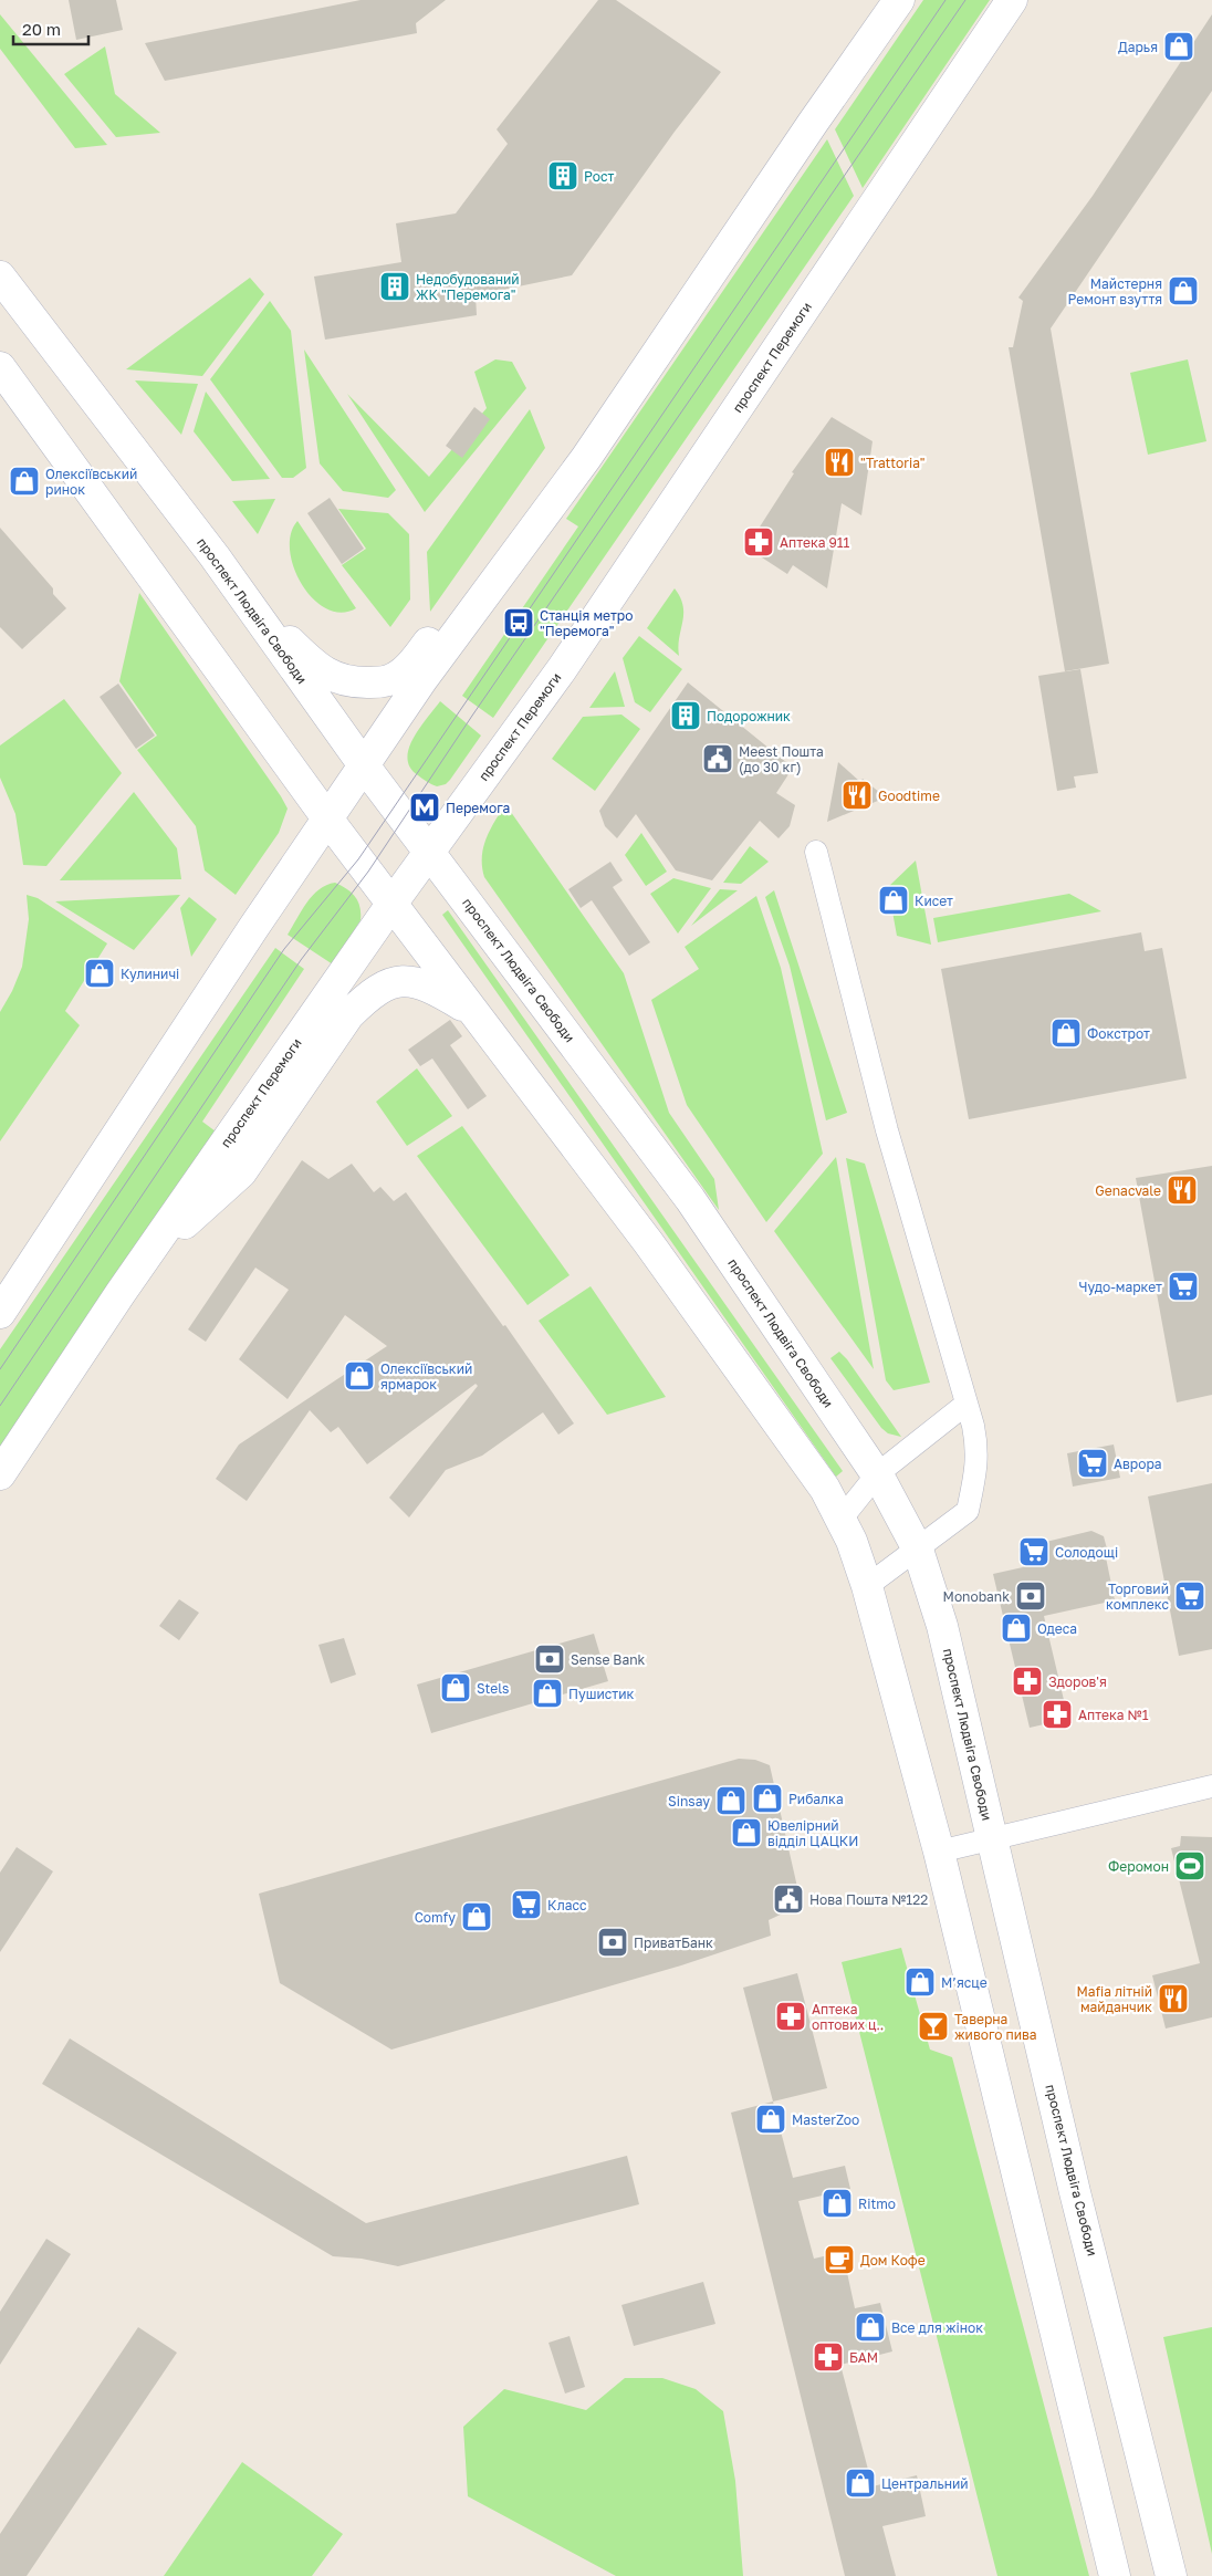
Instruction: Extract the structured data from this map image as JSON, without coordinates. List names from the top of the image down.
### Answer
{
  "streets": {
    "main road": ["проспект Перемоги", "проспект Людвіга Свободи"]
  },
  "crossings": [
    ["проспект Перемоги", "проспект Людвіга Свободи"]
  ],
  "places": {
    "shop": [
      "Дарья",
      "Майстерня Ремонт взуття",
      "Олексіївський ринок",
      "Кисет",
      "Кулиничі",
      "Фокстрот",
      "Олексіївський ярмарок",
      "Одеса",
      "Stels",
      "Пушистик",
      "Рибалка",
      "Sinsay",
      "Ювелірний відділ ЦАЦКИ",
      "Comfy",
      "М’ясце",
      "MasterZoo",
      "Ritmo",
      "Все для жінок",
      "Центральний"
    ],
    "building": ["Рост", "Недобудований ЖК \"Перемога\"", "Подорожник"],
    "restaurant": [
      "\"Trattoria\"",
      "Goodtime",
      "Genacvale",
      "Mafia літній майданчик"
    ],
    "pharmacy": [
      "Аптека 911",
      "Здоров'я",
      "Аптека №1",
      "Аптека оптових ц‥",
      "БАМ"
    ],
    "bus stop": ["Станція метро \"Перемога\""],
    "public building": ["Meest Пошта (до 30 кг)", "Нова Пошта №122"],
    "metro station": ["Перемога"],
    "supermarket": [
      "Чудо-маркет",
      "Аврора",
      "Солодощі",
      "Торговий комплекс",
      "Класс"
    ],
    "bank": ["Monobank", "Sense Bank", "ПриватБанк"],
    "sports": ["Феромон"],
    "bar": ["Таверна живого пива"],
    "cafe": ["Дом Кофе"]
  },
  "scale_bar": "20 m"
}
